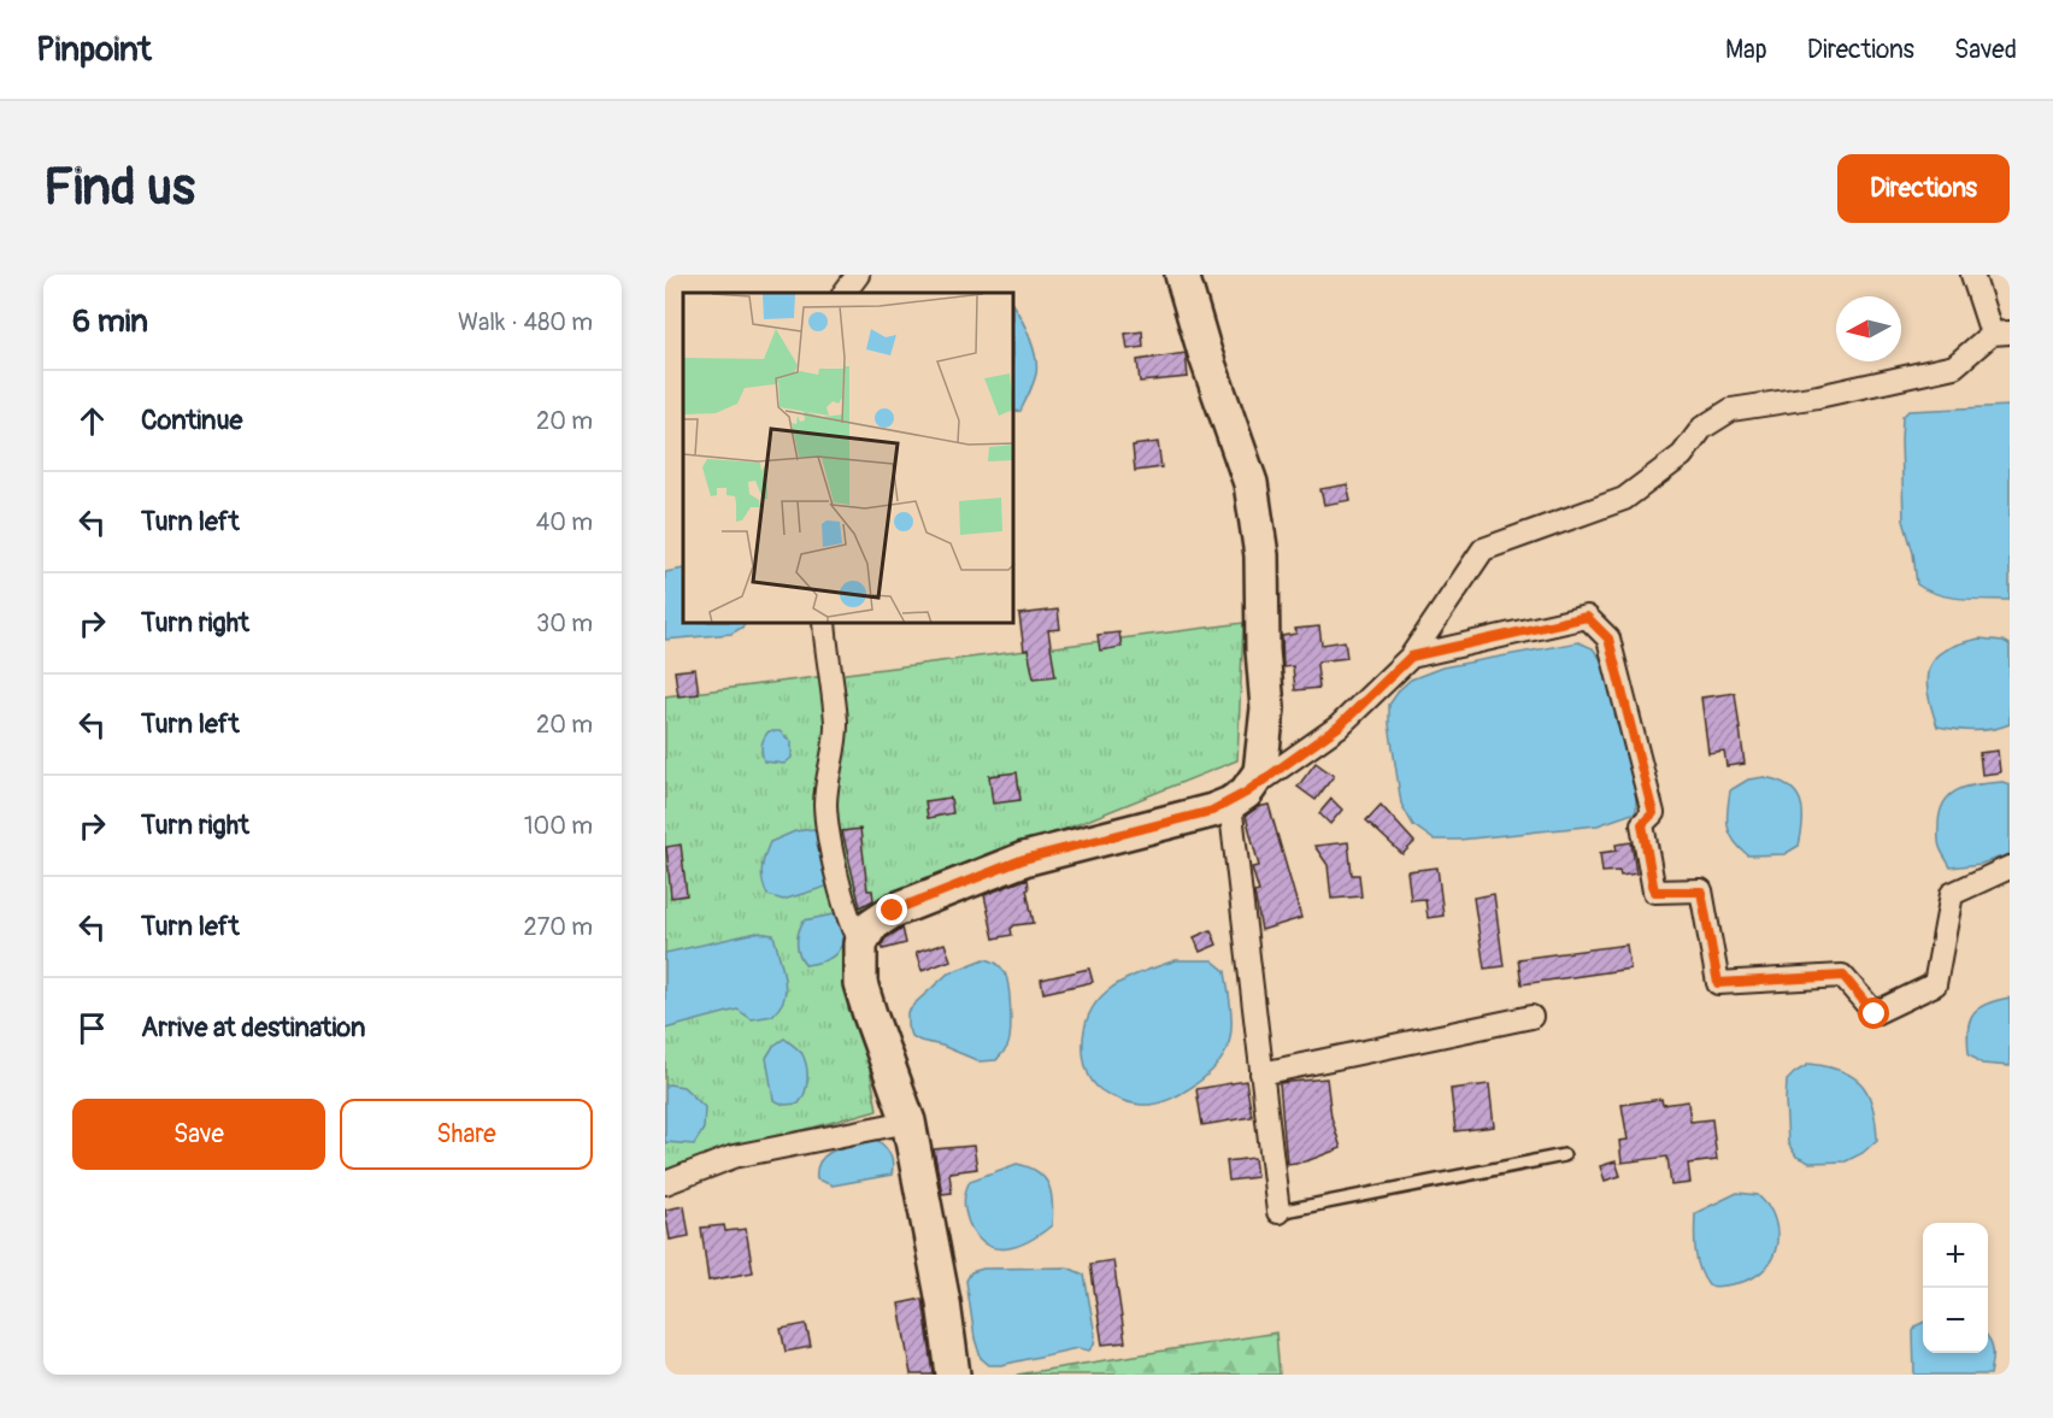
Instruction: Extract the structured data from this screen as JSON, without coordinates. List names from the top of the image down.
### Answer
{
  "north": "left",
  "page": {
    "header": "Pinpoint",
    "nav": ["Map", "Directions", "Saved"],
    "buttons": [
      "Directions",
      ["Save", "Share"]
    ],
    "title": "Find us",
    "heading": ["6 min", "Walk · 480 m"],
    "list": [
      ["Continue", "20 m"],
      ["Turn left", "40 m"],
      ["Turn right", "30 m"],
      ["Turn left", "20 m"],
      ["Turn right", "100 m"],
      ["Turn left", "270 m"],
      "Arrive at destination"
    ],
    "map_buttons": ["+", "−"]
  }
}
